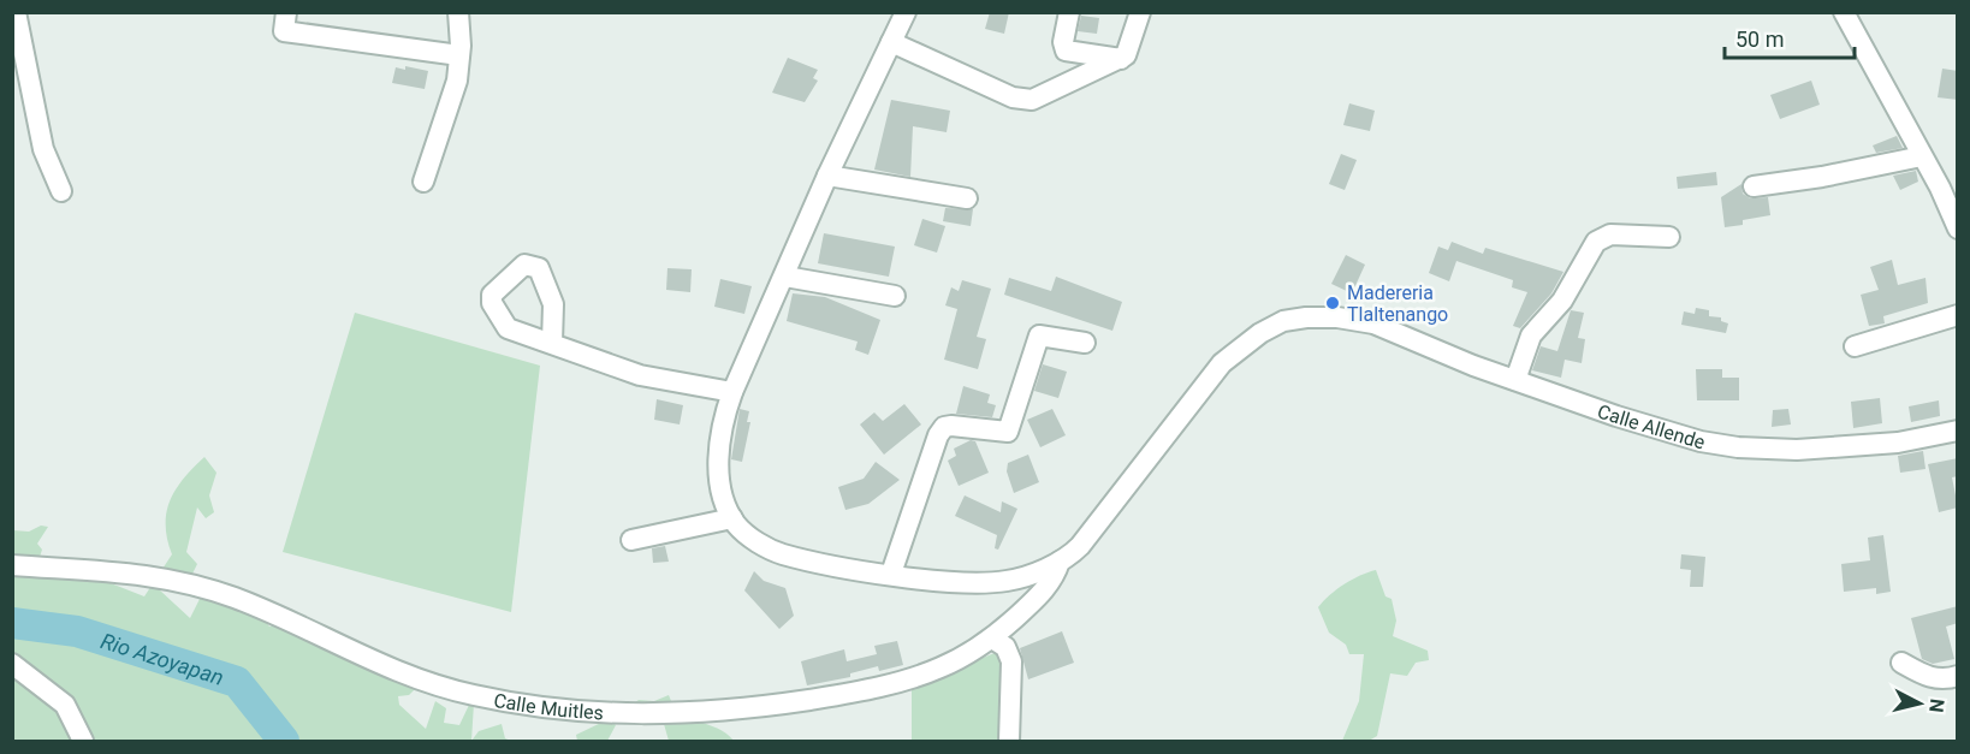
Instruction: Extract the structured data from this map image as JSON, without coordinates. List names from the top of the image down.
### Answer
{
  "streets": {
    "street": ["Calle Allende", "Calle Muitles"]
  },
  "crossings": [
    ["Calle Allende", "Calle Muitles"]
  ],
  "water": ["Rio Azoyapan"],
  "places": ["Madereria Tlaltenango"],
  "scale_bar": "50 m",
  "north": "right"
}
